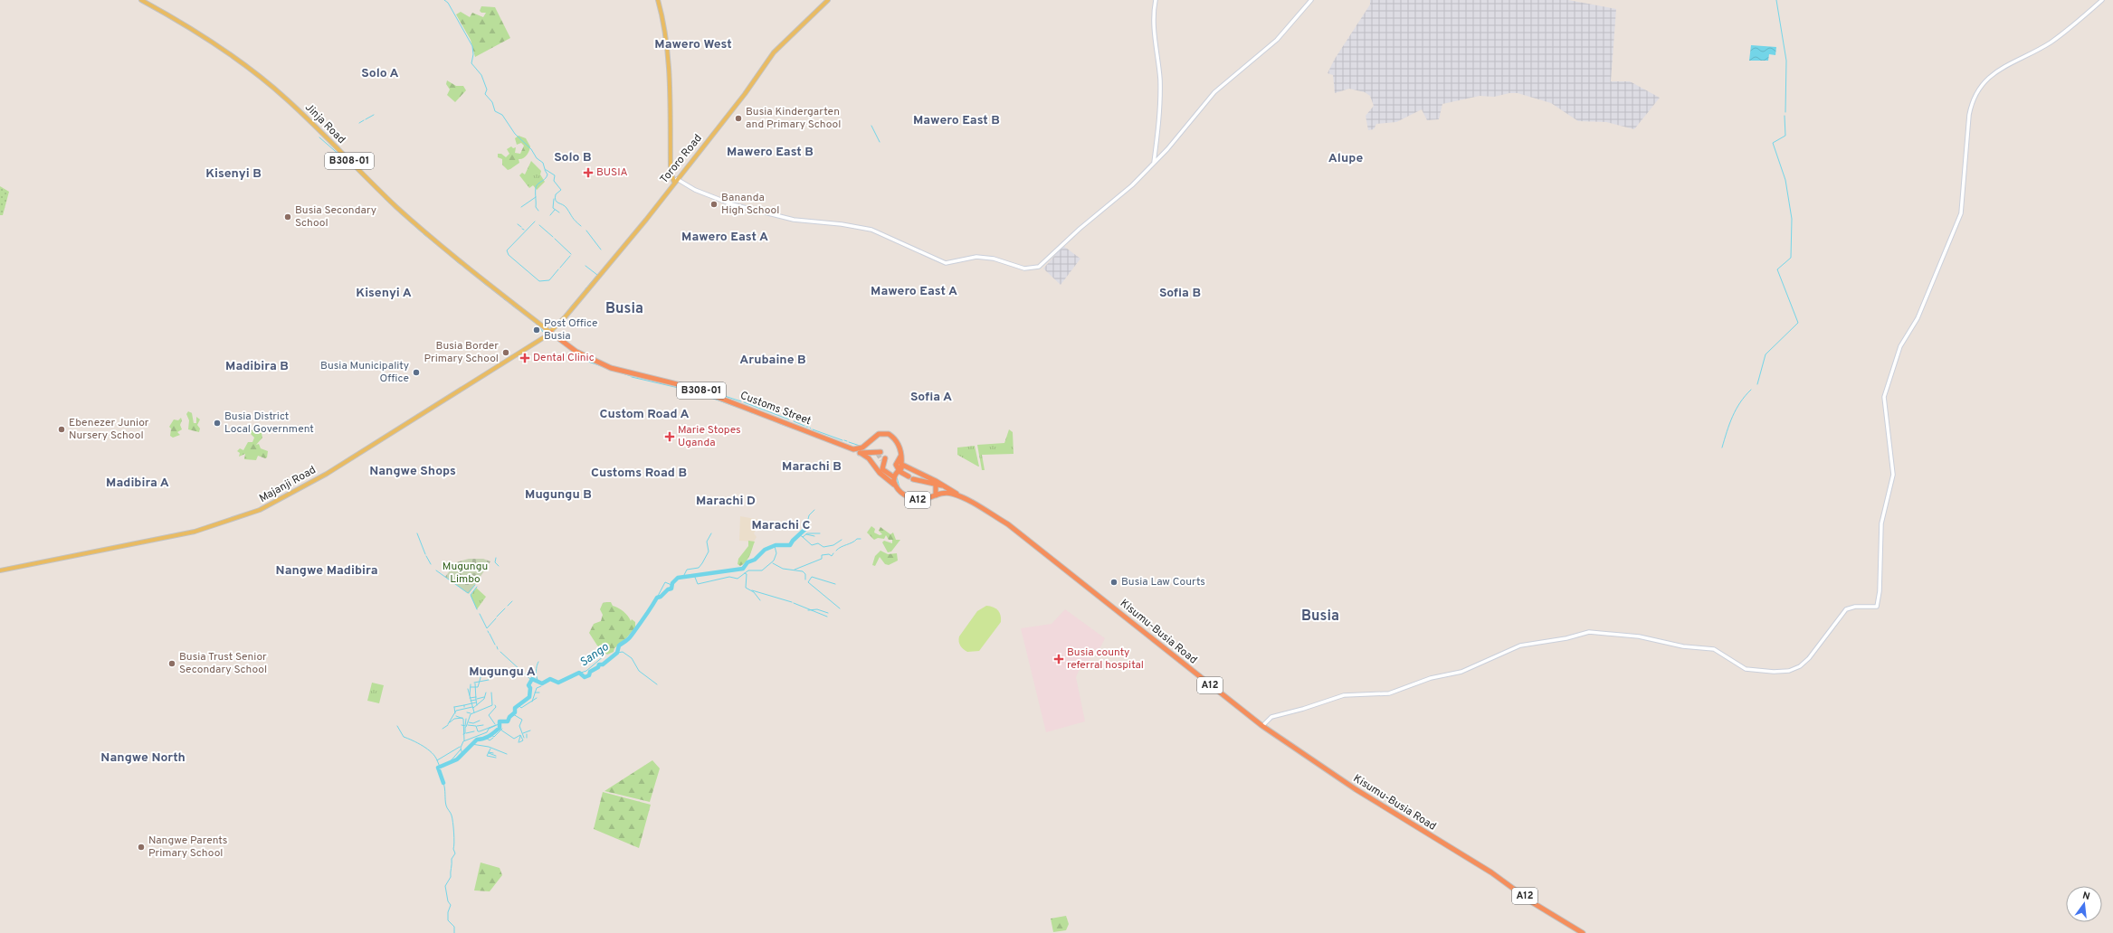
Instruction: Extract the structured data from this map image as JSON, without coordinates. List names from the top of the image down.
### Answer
{
  "streets": {
    "highway": [
      "B308-01",
      "Customs Street",
      "A12",
      "Kisumu-Busia Road"
    ],
    "main road": ["Jinja Road", "Tororo Road", "Majanji Road"]
  },
  "crossings": [
    ["Jinja Road", "Tororo Road"],
    ["Jinja Road", "Customs Street"],
    ["Jinja Road", "Majanji Road"],
    ["Tororo Road", "Customs Street"],
    ["Tororo Road", "Majanji Road"],
    ["Customs Street", "Majanji Road"],
    ["Customs Street", "A12"],
    ["Customs Street", "Kisumu-Busia Road"],
    ["A12", "Kisumu-Busia Road"]
  ],
  "districts": [
    "Mawero West",
    "Solo A",
    "Mawero East B",
    "Mawero East B",
    "Solo B",
    "Alupe",
    "Kisenyi B",
    "Mawero East A",
    "Mawero East A",
    "Kisenyi A",
    "Sofia B",
    "Busia",
    "Arubaine B",
    "Madibira B",
    "Sofia A",
    "Custom Road A",
    "Marachi B",
    "Nangwe Shops",
    "Customs Road B",
    "Madibira A",
    "Mugungu B",
    "Marachi D",
    "Marachi C",
    "Nangwe Madibira",
    "Busia",
    "Mugungu A",
    "Nangwe North"
  ],
  "water": ["Sango"],
  "parks": ["Mugungu Limbo"],
  "places": {
    "other": [
      "Busia Kindergarten and Primary School",
      "Bananda High School",
      "Busia Secondary School",
      "Post Office Busia",
      "Busia Border Primary School",
      "Busia Municipality Office",
      "Busia District Local Government",
      "Ebenezer Junior Nursery School",
      "Busia Law Courts",
      "Busia Trust Senior Secondary School",
      "Nangwe Parents Primary School"
    ],
    "health": [
      "BUSIA",
      "Dental Clinic",
      "Marie Stopes Uganda",
      "Busia county referral hospital"
    ]
  },
  "north": "top"
}
